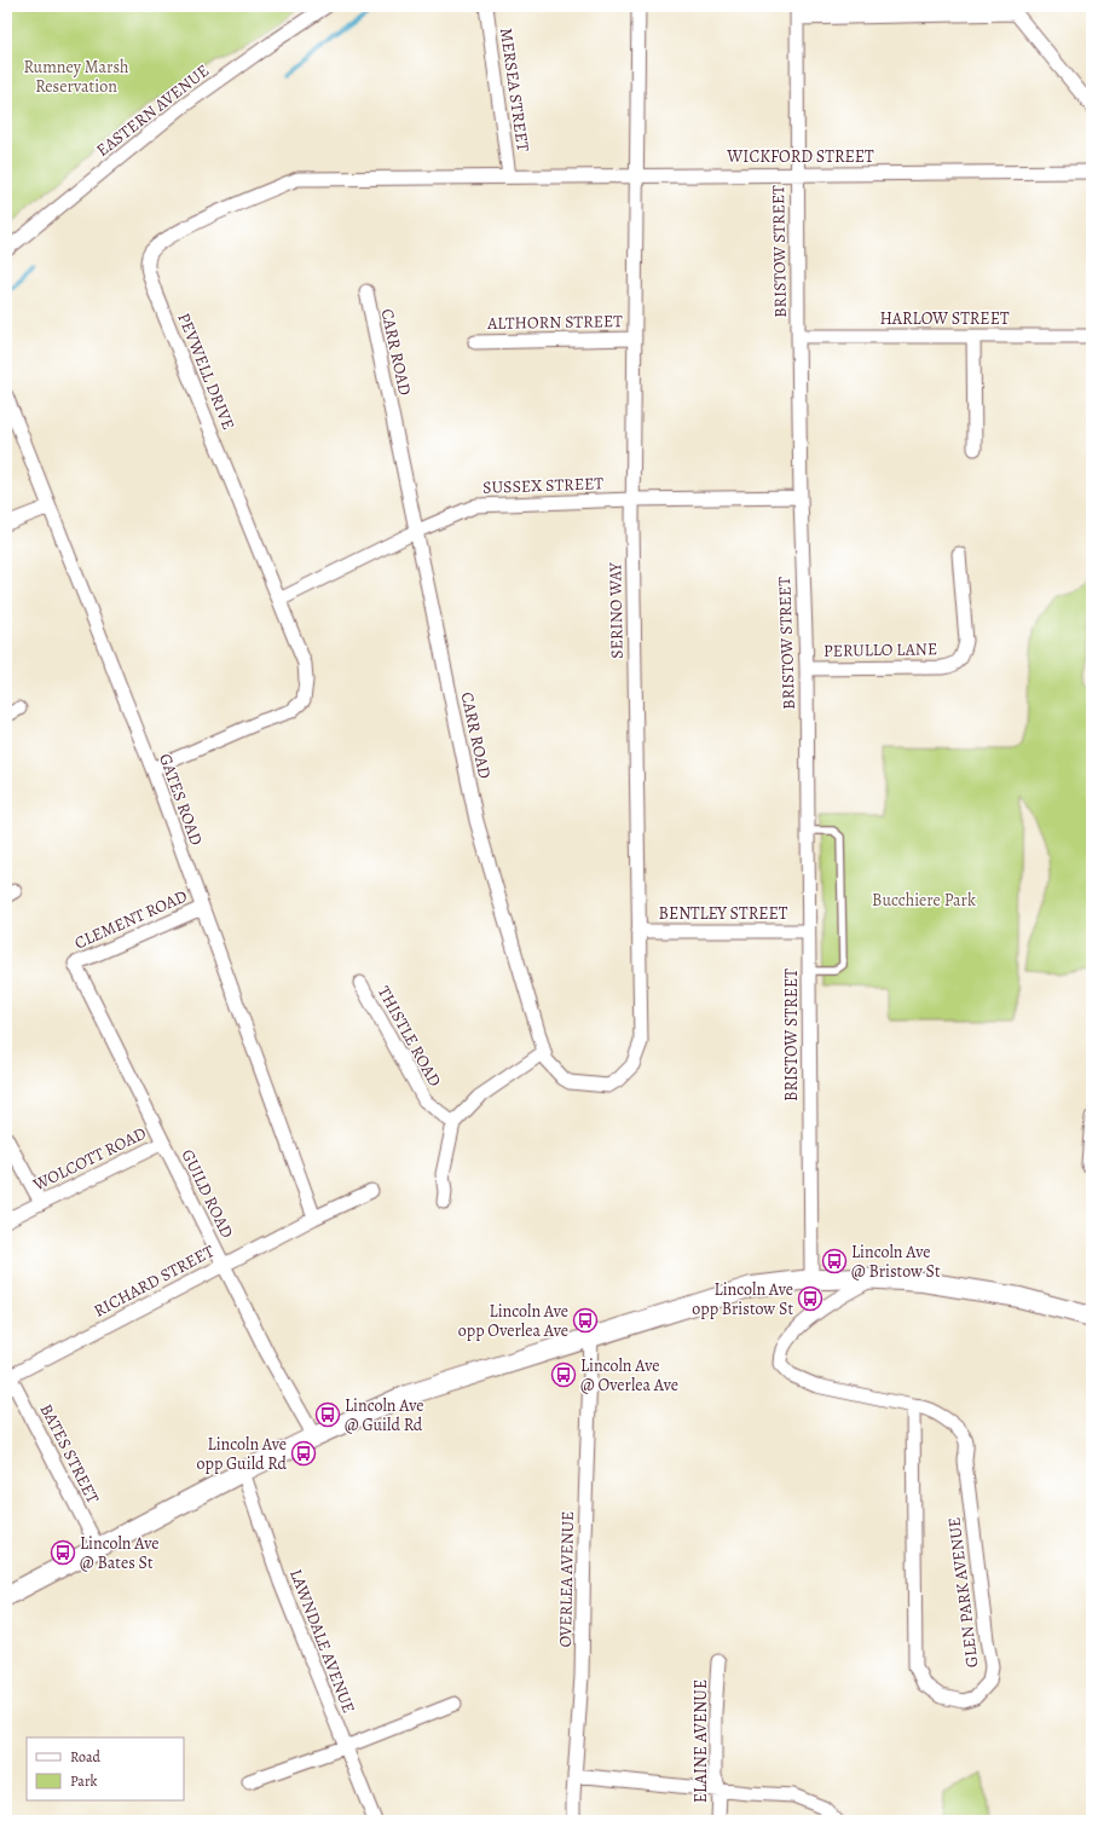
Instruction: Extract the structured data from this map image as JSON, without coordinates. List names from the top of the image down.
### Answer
{
  "streets": {
    "street": [
      "MERSEA STREET",
      "EASTERN AVENUE",
      "WICKFORD STREET",
      "BRISTOW STREET",
      "HARLOW STREET",
      "ALTHORN STREET",
      "CARR ROAD",
      "PEVWELL DRIVE",
      "SUSSEX STREET",
      "SERINO WAY",
      "PERULLO LANE",
      "GATES ROAD",
      "BENTLEY STREET",
      "CLEMENT ROAD",
      "THISTLE ROAD",
      "WOLCOTT ROAD",
      "GUILD ROAD",
      "RICHARD STREET",
      "BATES STREET",
      "OVERLEA AVENUE",
      "GLEN PARK AVENUE",
      "LAWNDALE AVENUE",
      "ELAINE AVENUE"
    ]
  },
  "crossings": [
    ["MERSEA STREET", "WICKFORD STREET"],
    ["MERSEA STREET", "PEVWELL DRIVE"],
    ["WICKFORD STREET", "BRISTOW STREET"],
    ["WICKFORD STREET", "PEVWELL DRIVE"],
    ["WICKFORD STREET", "SERINO WAY"],
    ["BRISTOW STREET", "HARLOW STREET"],
    ["BRISTOW STREET", "SUSSEX STREET"],
    ["BRISTOW STREET", "PERULLO LANE"],
    ["BRISTOW STREET", "BENTLEY STREET"],
    ["ALTHORN STREET", "SERINO WAY"],
    ["CARR ROAD", "SUSSEX STREET"],
    ["CARR ROAD", "SERINO WAY"],
    ["PEVWELL DRIVE", "SUSSEX STREET"],
    ["PEVWELL DRIVE", "GATES ROAD"],
    ["SUSSEX STREET", "SERINO WAY"],
    ["SERINO WAY", "BENTLEY STREET"],
    ["GATES ROAD", "CLEMENT ROAD"],
    ["GATES ROAD", "RICHARD STREET"],
    ["CLEMENT ROAD", "GUILD ROAD"],
    ["WOLCOTT ROAD", "GUILD ROAD"],
    ["GUILD ROAD", "RICHARD STREET"],
    ["RICHARD STREET", "BATES STREET"]
  ],
  "parks": ["Rumney Marsh Reservation", "Bucchiere Park"],
  "places": {
    "bus stop": [
      "Lincoln Ave @ Bristow St",
      "Lincoln Ave opp Bristow St",
      "Lincoln Ave opp Overlea Ave",
      "Lincoln Ave @ Overlea Ave",
      "Lincoln Ave @ Guild Rd",
      "Lincoln Ave opp Guild Rd",
      "Lincoln Ave @ Bates St"
    ]
  },
  "legend": ["Road", "Park"]
}
